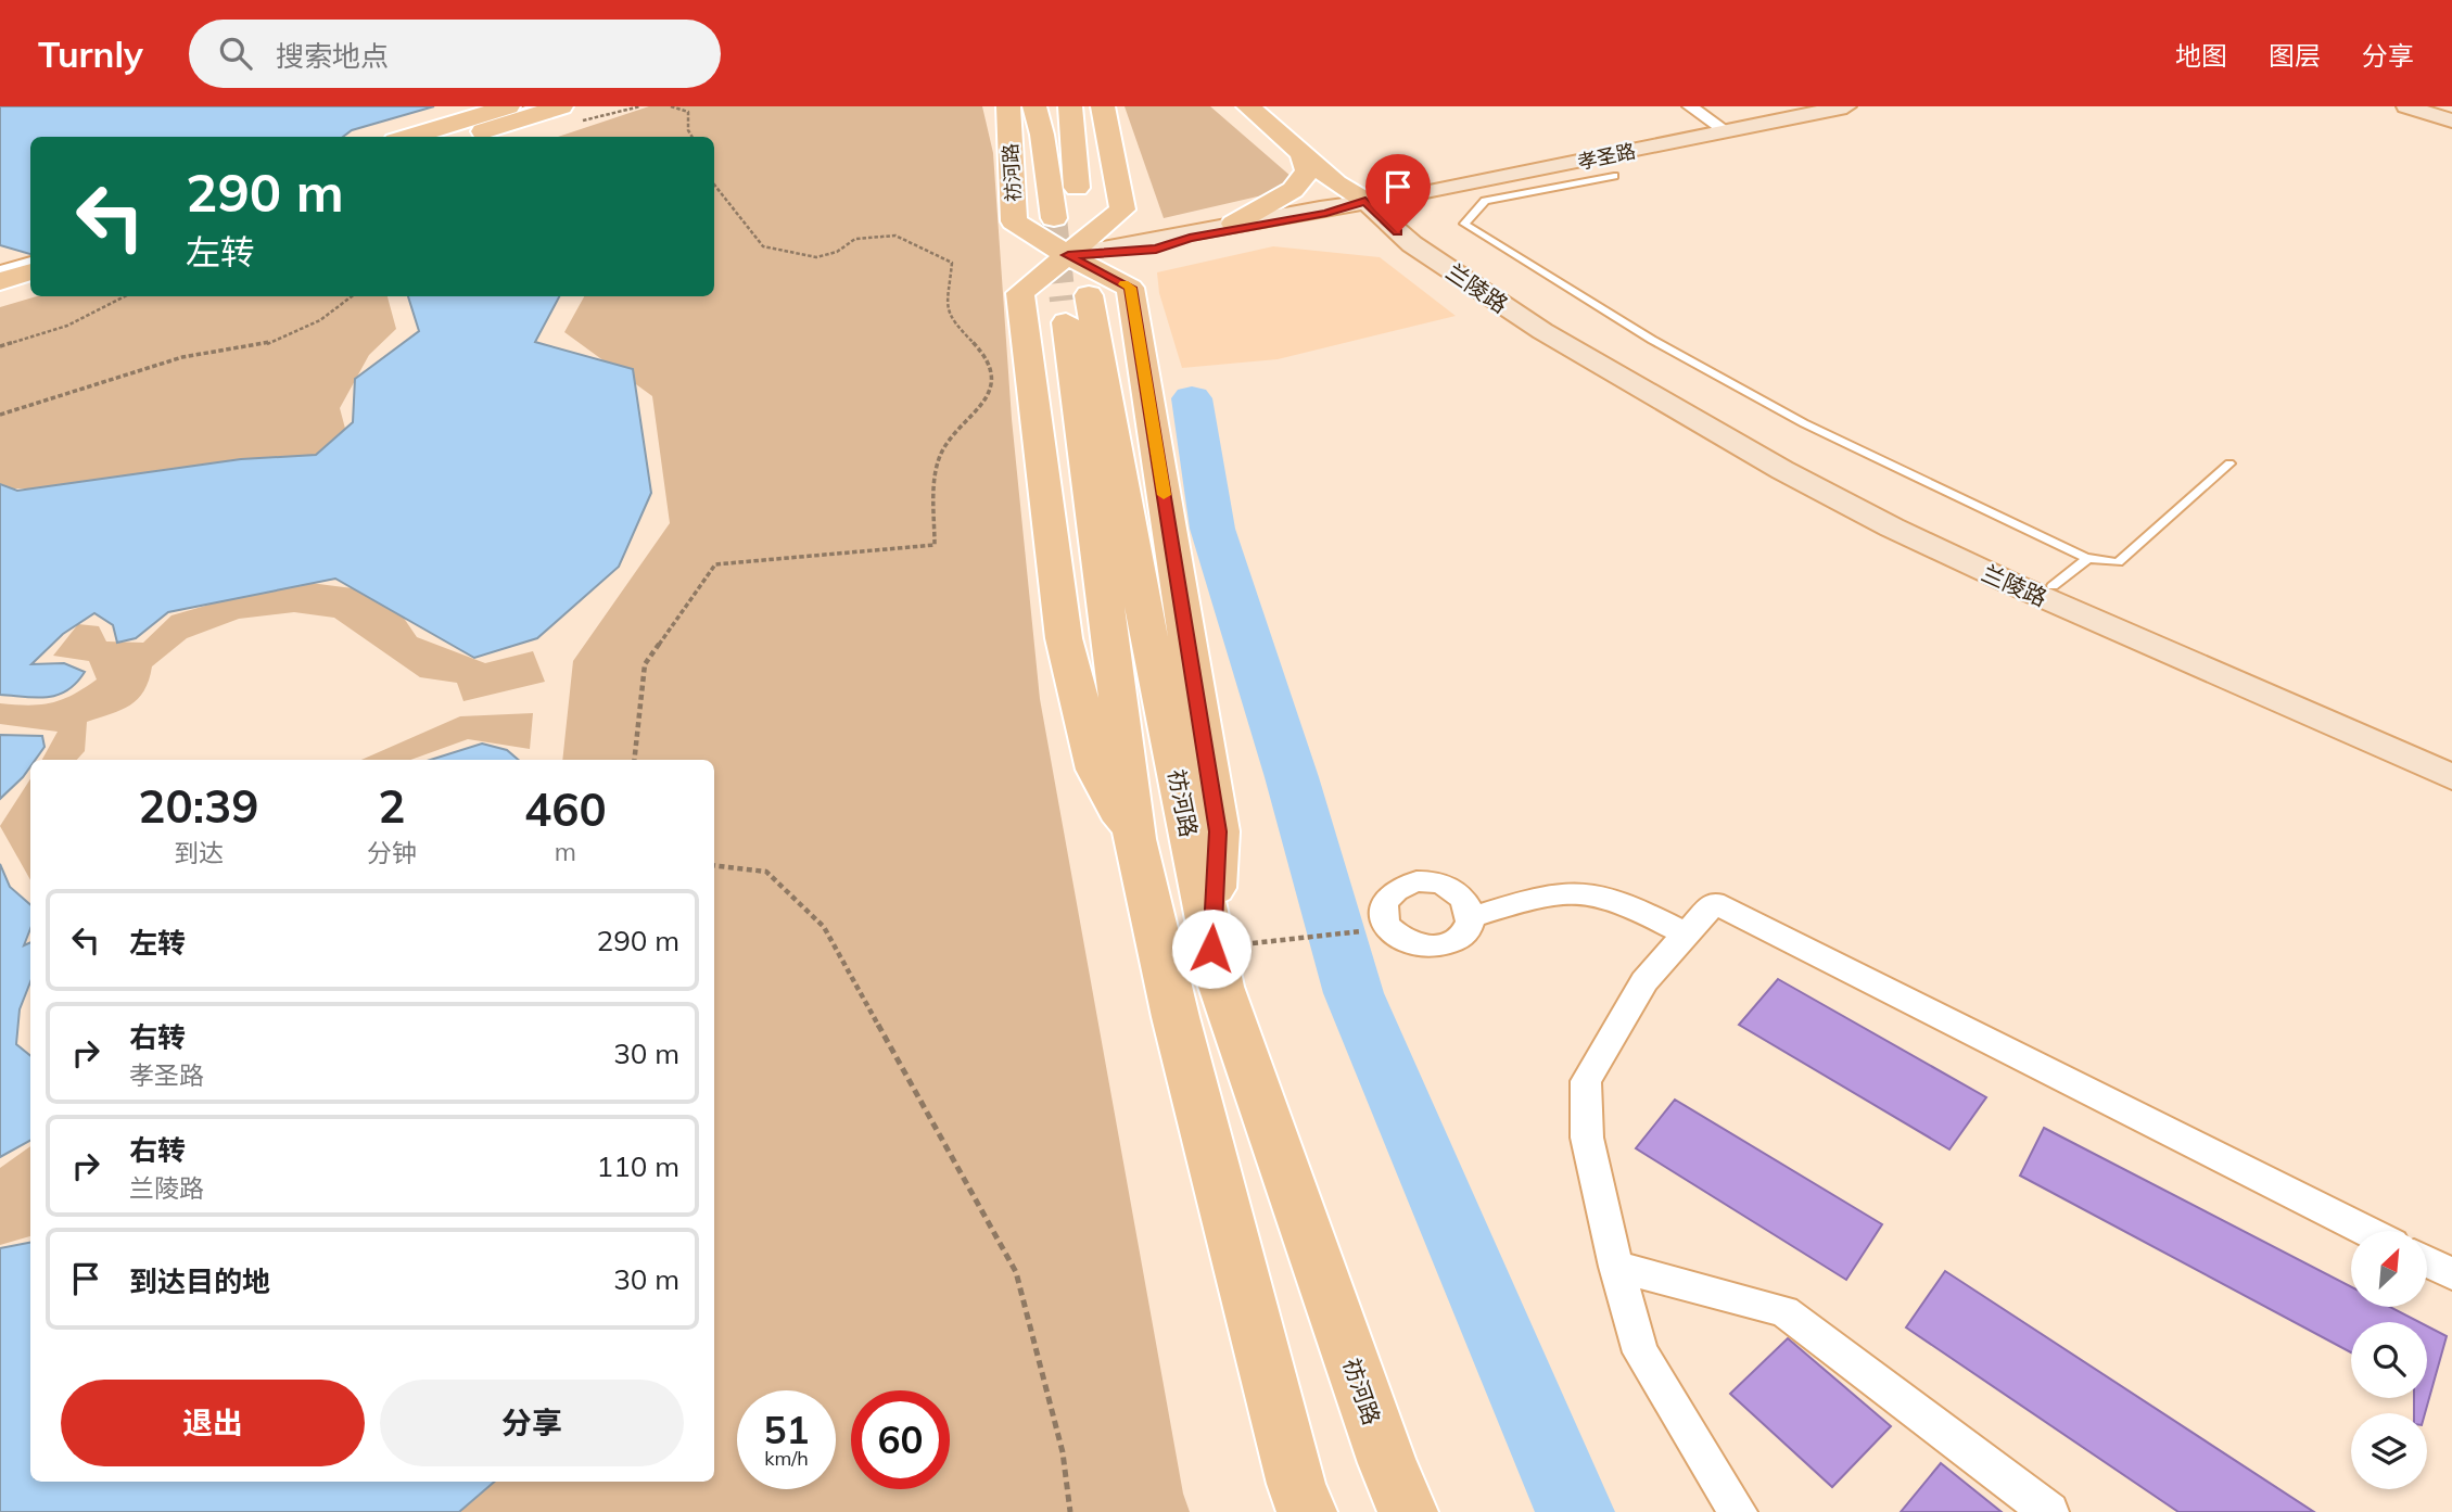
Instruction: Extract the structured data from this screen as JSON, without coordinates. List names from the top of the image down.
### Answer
{
  "streets": {
    "main road": ["孝圣路", "祊河路", "兰陵路"]
  },
  "crossings": [
    ["孝圣路", "祊河路"],
    ["孝圣路", "兰陵路"]
  ],
  "north": "top right",
  "page": {
    "header": "Turnly",
    "search": "搜索地点",
    "nav": ["地图", "图层", "分享"],
    "turn": ["290 m", "左转"],
    "eta": [
      "20:39",
      "到达",
      "2",
      "分钟",
      "460",
      "m"
    ],
    "list": [
      {
        "name": "左转",
        "value": "290 m"
      },
      {
        "name": "右转",
        "note": "孝圣路",
        "value": "30 m"
      },
      {
        "name": "右转",
        "note": "兰陵路",
        "value": "110 m"
      },
      {
        "name": "到达目的地",
        "value": "30 m"
      }
    ],
    "buttons": ["退出", "分享"],
    "speed": "51 km/h",
    "limit": "60"
  }
}
